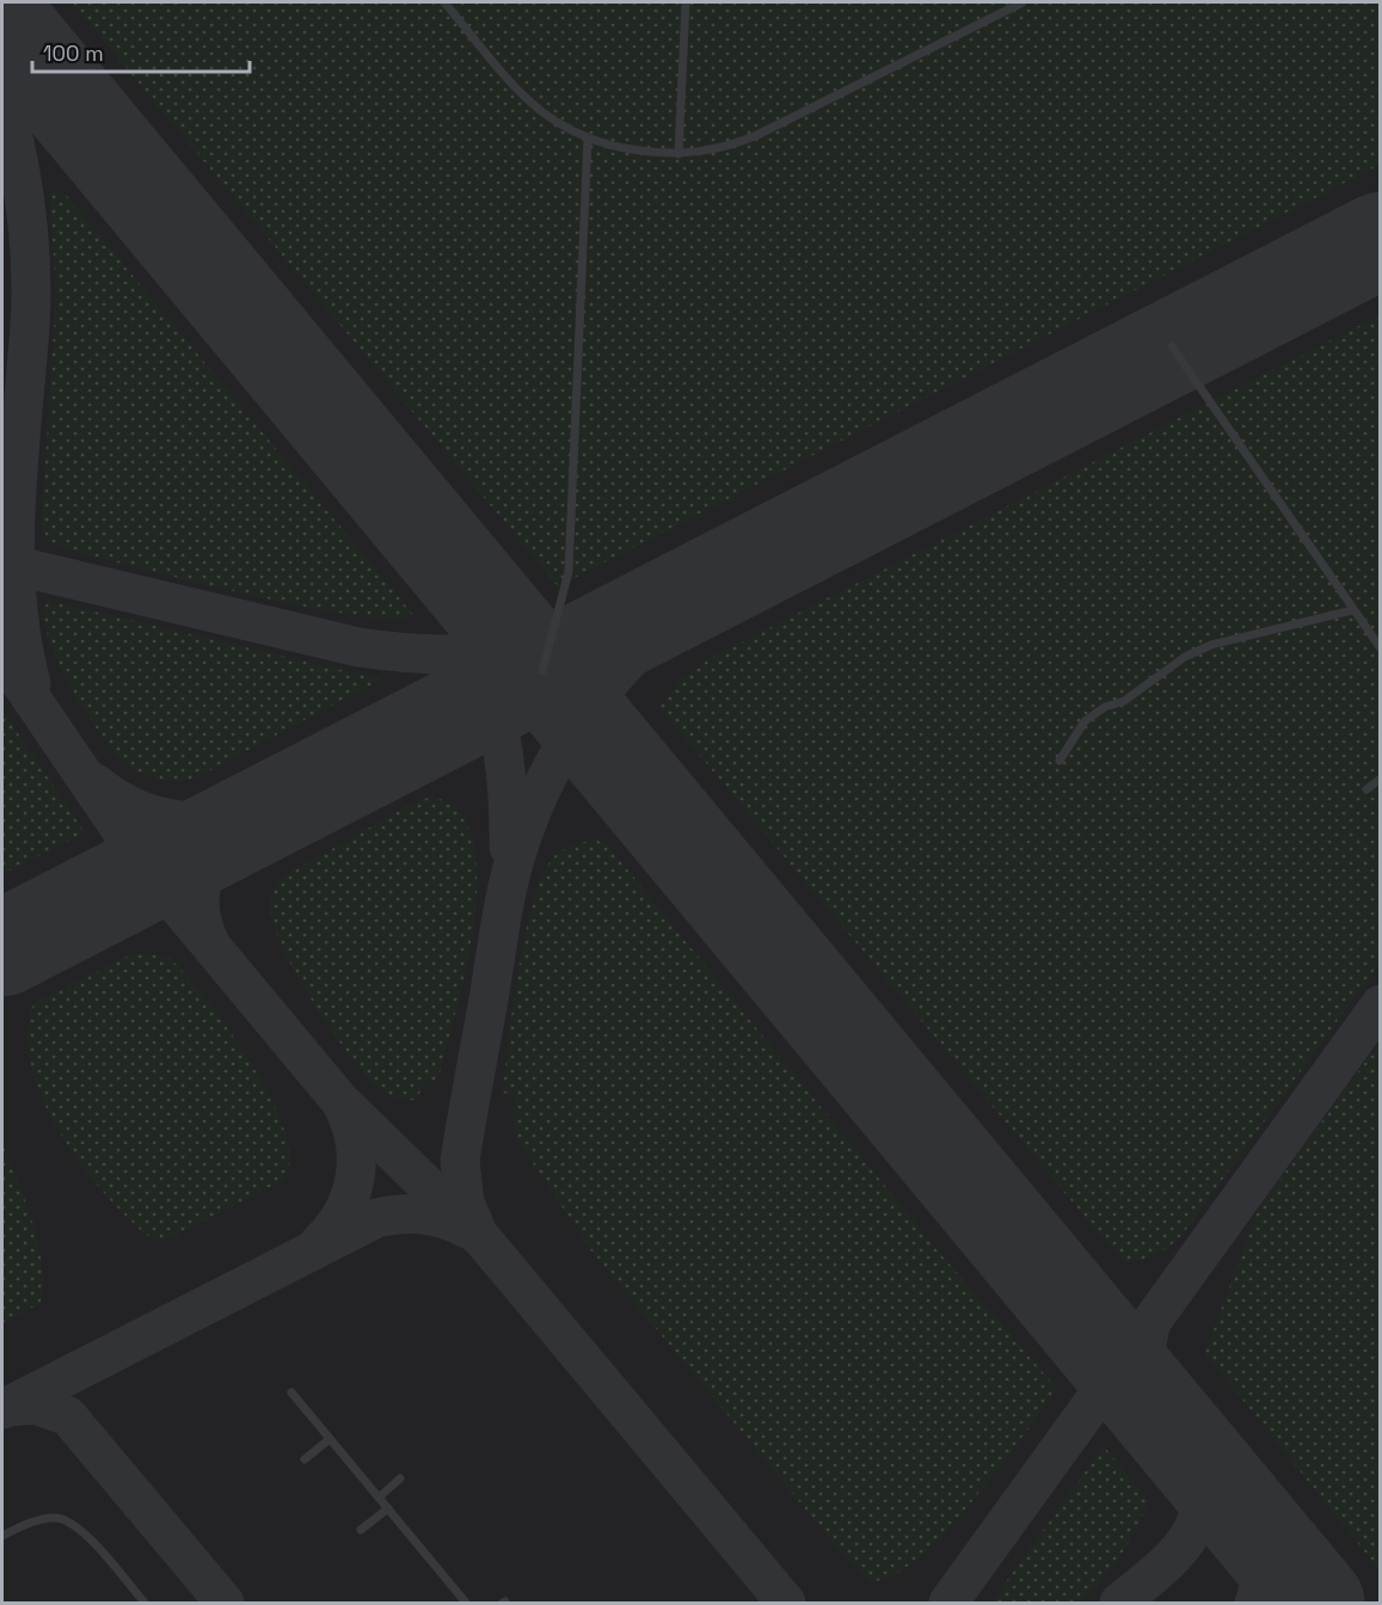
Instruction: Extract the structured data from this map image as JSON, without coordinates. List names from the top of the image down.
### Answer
{
  "scale_bar": "100 m"
}
